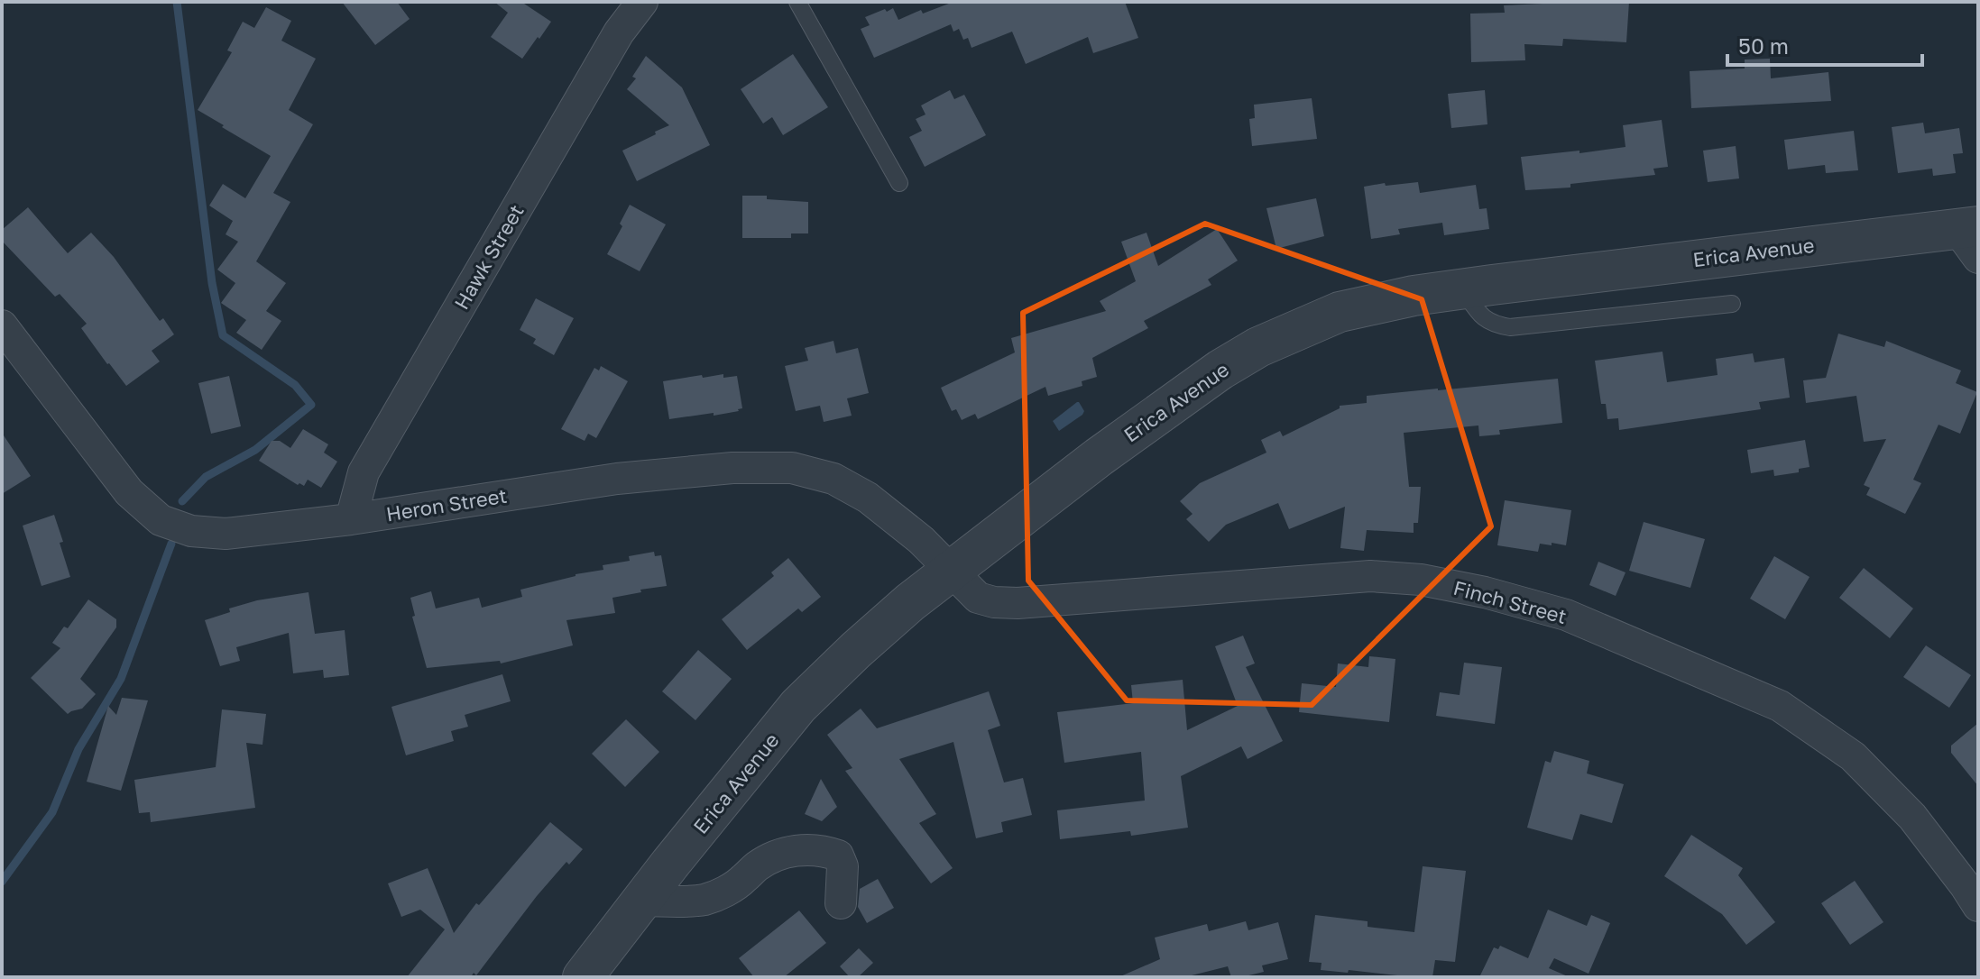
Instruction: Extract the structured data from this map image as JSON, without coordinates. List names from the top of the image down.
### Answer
{
  "streets": {
    "street": [
      "Erica Avenue",
      "Hawk Street",
      "Heron Street",
      "Finch Street"
    ]
  },
  "crossings": [
    ["Erica Avenue", "Heron Street"],
    ["Erica Avenue", "Finch Street"],
    ["Hawk Street", "Heron Street"],
    ["Heron Street", "Finch Street"]
  ],
  "scale_bar": "50 m"
}
